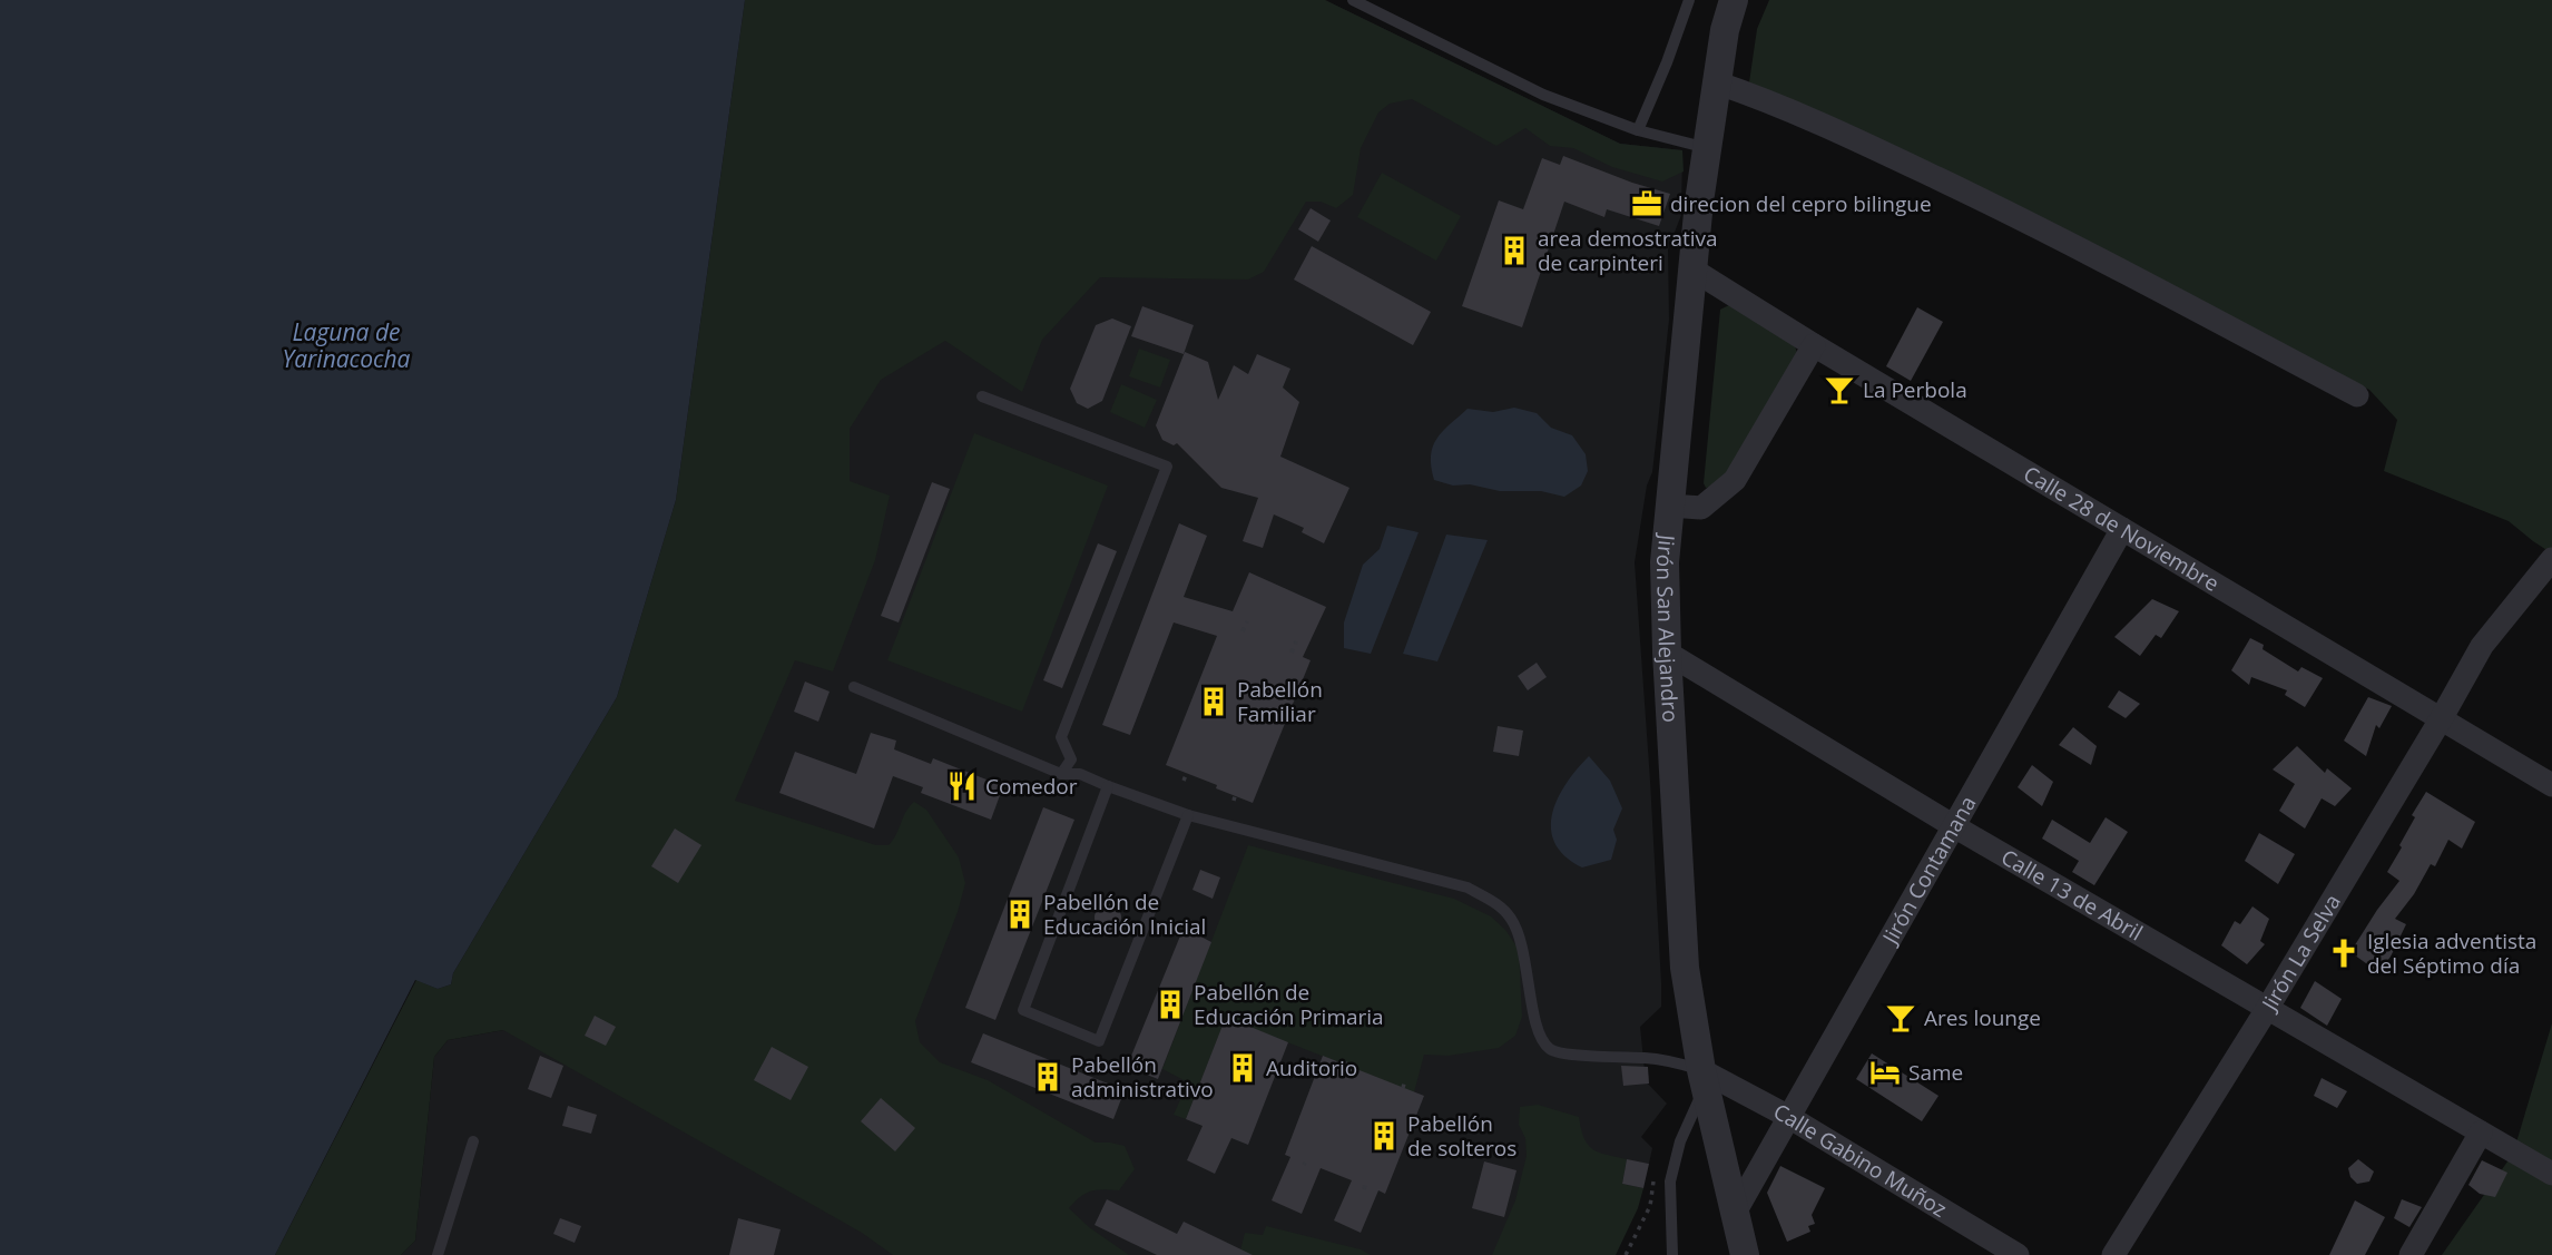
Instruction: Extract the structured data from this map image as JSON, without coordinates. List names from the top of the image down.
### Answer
{
  "streets": {
    "street": [
      "Calle 28 de Noviembre",
      "Jirón San Alejandro",
      "Jirón Contamana",
      "Calle 13 de Abril",
      "Jirón La Selva",
      "Calle Gabino Muñoz"
    ]
  },
  "crossings": [
    ["Calle 28 de Noviembre", "Jirón San Alejandro"],
    ["Calle 28 de Noviembre", "Jirón Contamana"],
    ["Calle 28 de Noviembre", "Jirón La Selva"],
    ["Jirón San Alejandro", "Jirón Contamana"],
    ["Jirón San Alejandro", "Calle 13 de Abril"],
    ["Jirón San Alejandro", "Calle Gabino Muñoz"],
    ["Jirón Contamana", "Calle 13 de Abril"],
    ["Jirón Contamana", "Calle Gabino Muñoz"],
    ["Calle 13 de Abril", "Jirón La Selva"]
  ],
  "water": ["Laguna de Yarinacocha"],
  "places": {
    "office": ["direcion del cepro bilingue"],
    "building": [
      "area demostrativa de carpinteri",
      "Pabellón Familiar",
      "Pabellón de Educación Inicial",
      "Pabellón de Educación Primaria",
      "Auditorio",
      "Pabellón administrativo",
      "Pabellón de solteros"
    ],
    "bar": ["La Perbola", "Ares lounge"],
    "restaurant": ["Comedor"],
    "church": ["Iglesia adventista del Séptimo día"],
    "hotel": ["Same"]
  }
}
